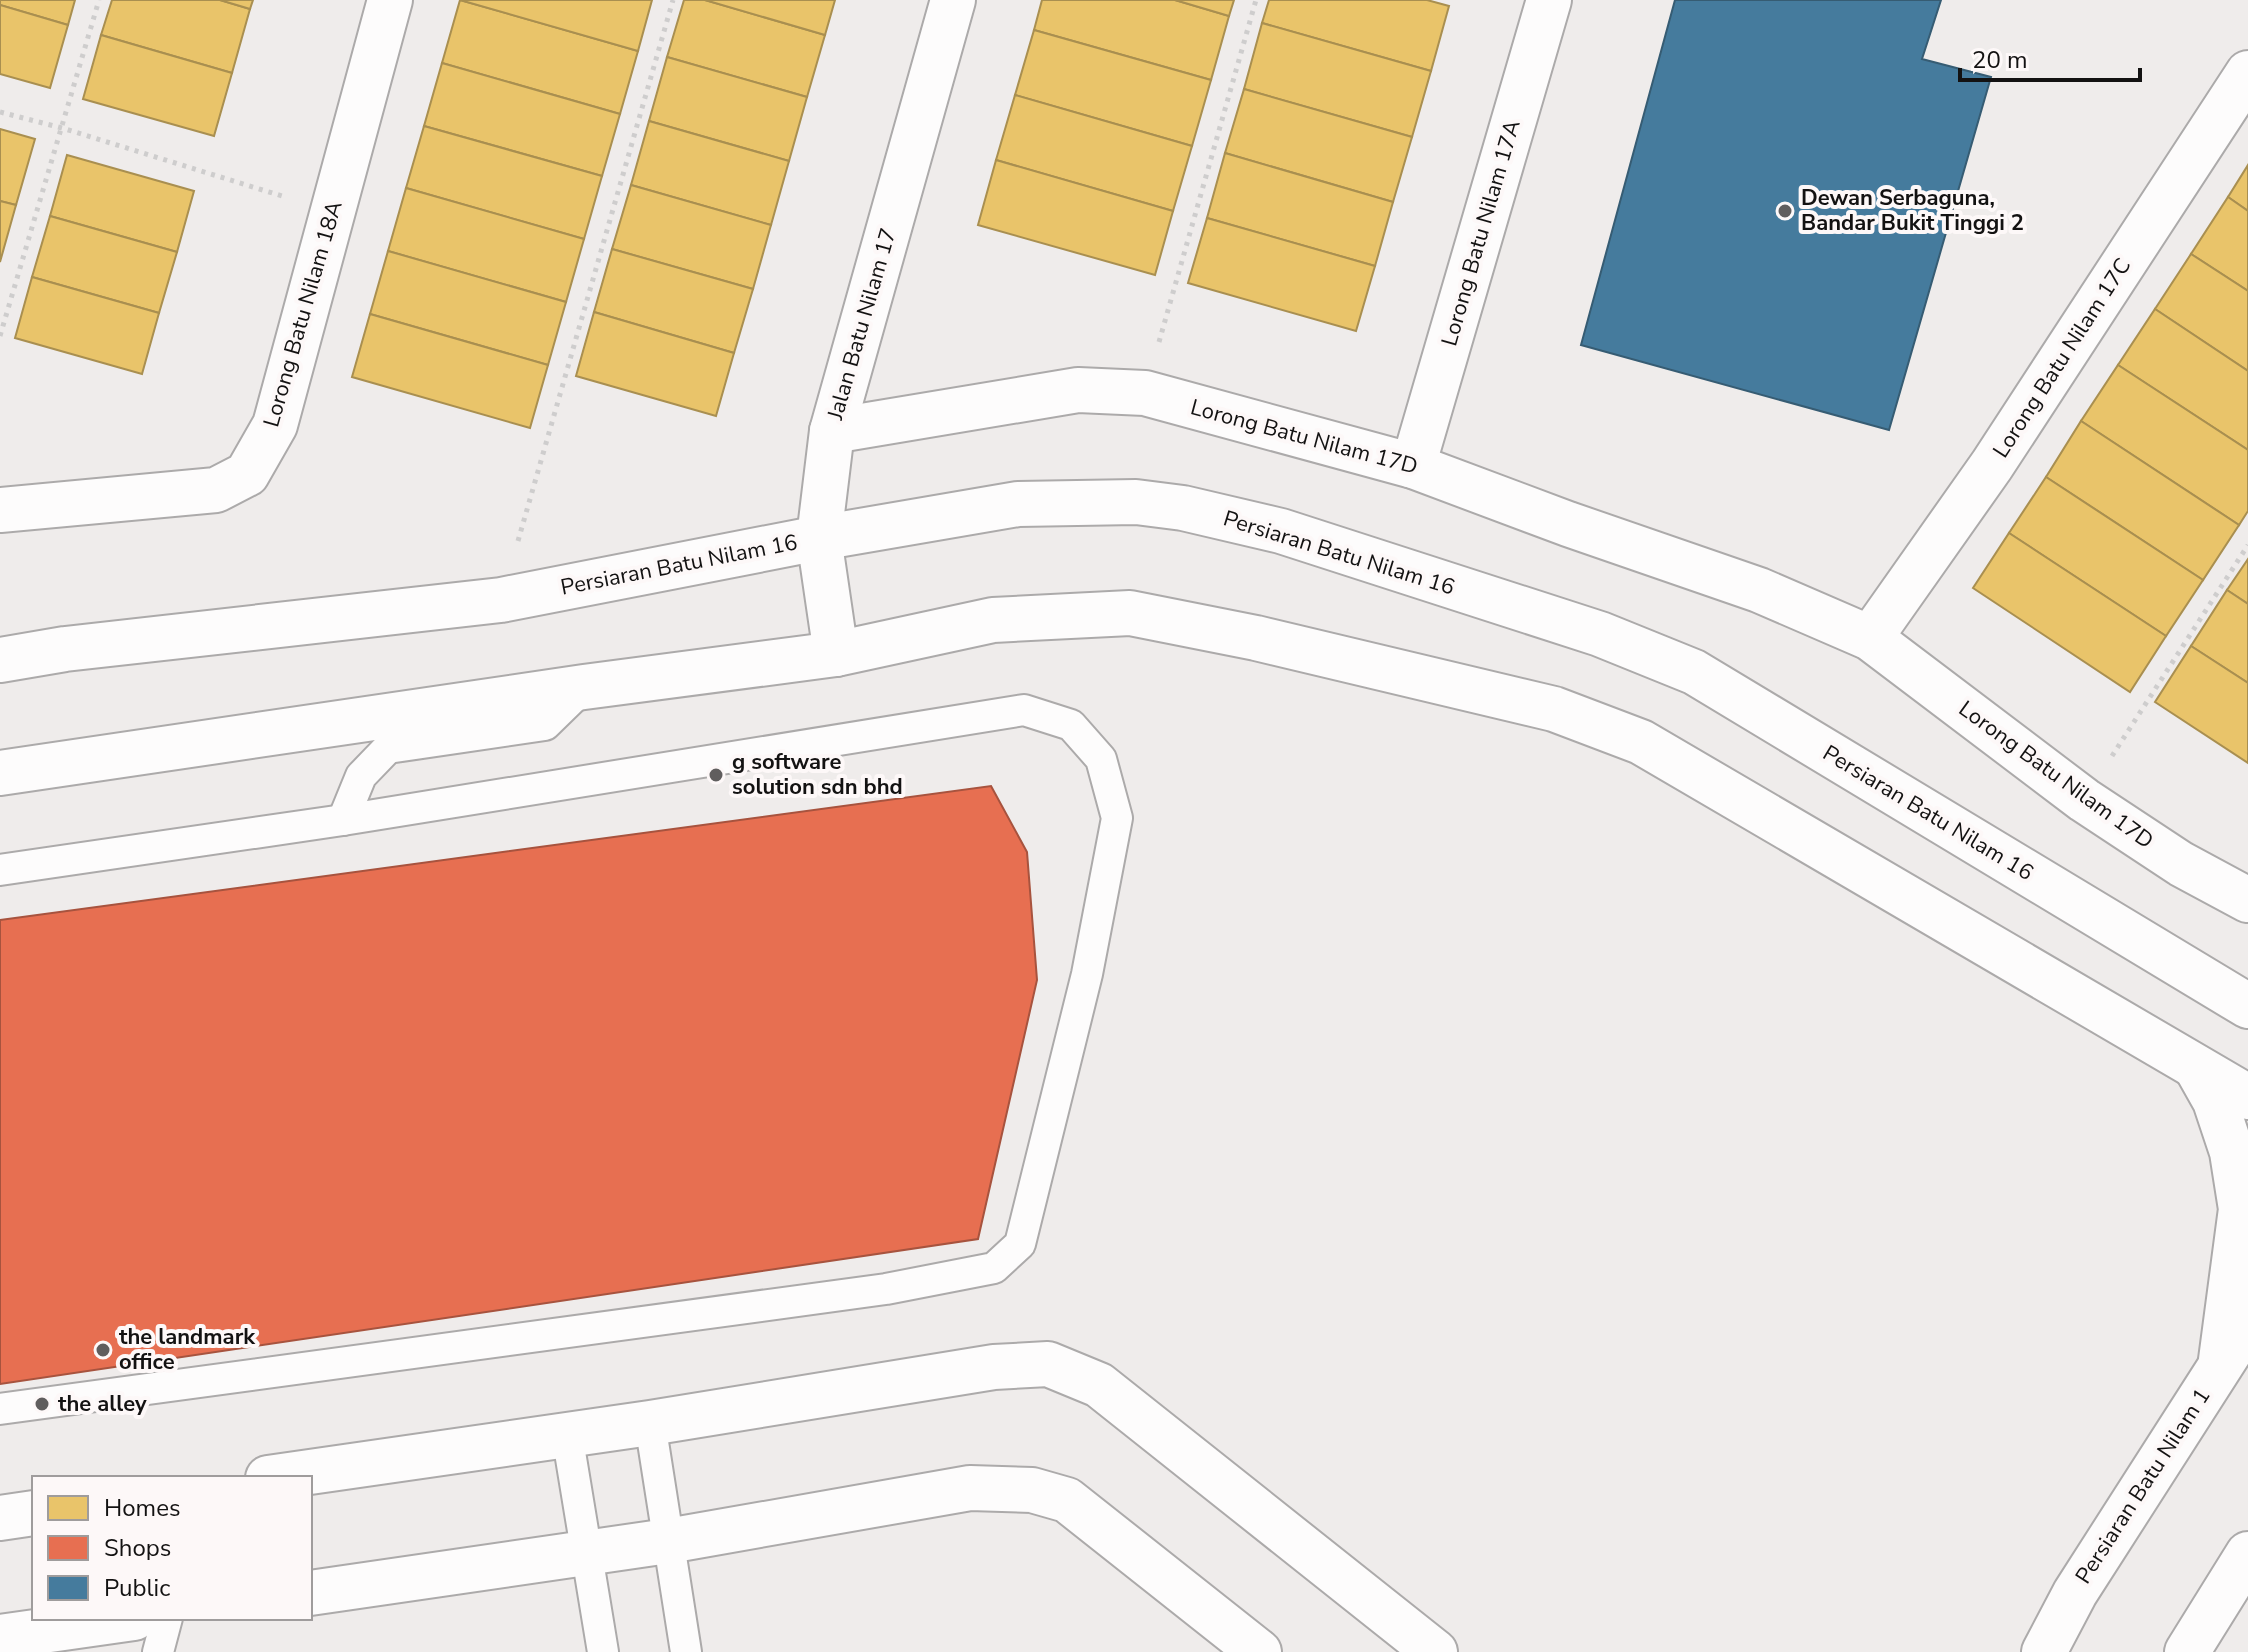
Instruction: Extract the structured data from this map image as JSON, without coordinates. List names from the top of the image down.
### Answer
{
  "streets": {
    "street": [
      "Lorong Batu Nilam 17A",
      "Lorong Batu Nilam 18A",
      "Jalan Batu Nilam 17",
      "Lorong Batu Nilam 17C",
      "Lorong Batu Nilam 17D",
      "Persiaran Batu Nilam 16",
      "Persiaran Batu Nilam 1"
    ]
  },
  "crossings": [
    ["Lorong Batu Nilam 17A", "Lorong Batu Nilam 17D"],
    ["Jalan Batu Nilam 17", "Lorong Batu Nilam 17D"],
    ["Jalan Batu Nilam 17", "Persiaran Batu Nilam 16"],
    ["Lorong Batu Nilam 17C", "Lorong Batu Nilam 17D"]
  ],
  "places": [
    "Dewan Serbaguna, Bandar Bukit Tinggi 2",
    "g software solution sdn bhd",
    "the landmark office",
    "the alley"
  ],
  "legend": ["Homes", "Shops", "Public"],
  "scale_bar": "20 m"
}
